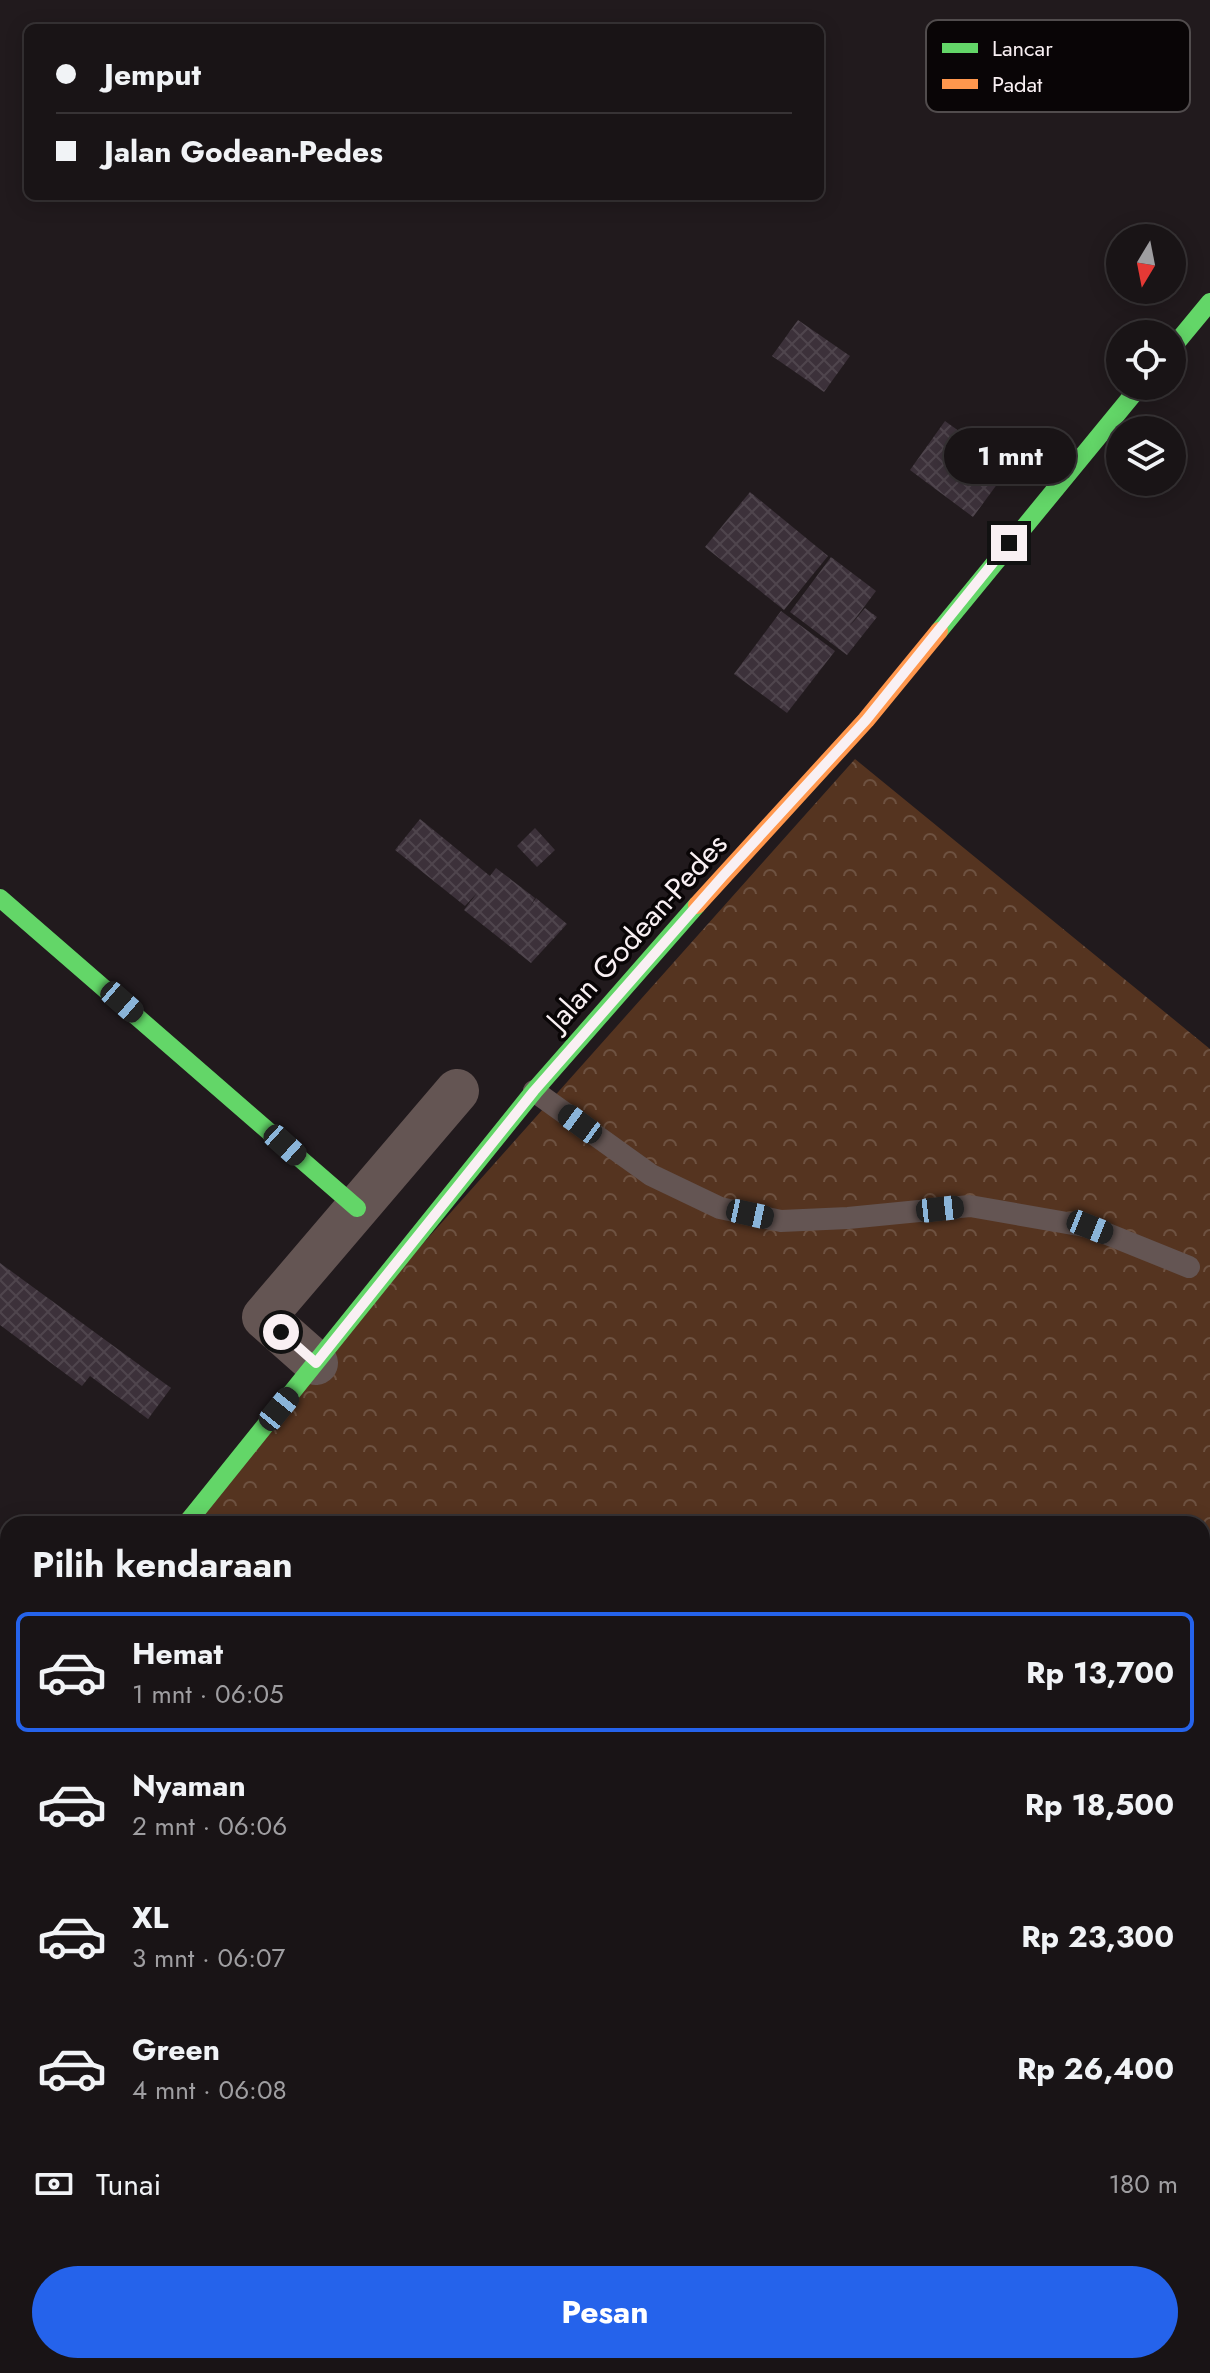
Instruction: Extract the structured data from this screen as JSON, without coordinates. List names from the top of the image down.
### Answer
{
  "streets": {
    "street": ["Jalan Godean-Pedes"]
  },
  "legend": ["Lancar", "Padat"],
  "north": "bottom",
  "page": {
    "banner": ["Jemput", "Jalan Godean-Pedes"],
    "bubble": "1 mnt",
    "heading": "Pilih kendaraan",
    "list": [
      {
        "name": "Hemat",
        "note": "1 mnt · 06:05",
        "value": "Rp 13,700"
      },
      {
        "name": "Nyaman",
        "note": "2 mnt · 06:06",
        "value": "Rp 18,500"
      },
      {
        "name": "XL",
        "note": "3 mnt · 06:07",
        "value": "Rp 23,300"
      },
      {
        "name": "Green",
        "note": "4 mnt · 06:08",
        "value": "Rp 26,400"
      }
    ],
    "pay": ["Tunai", "180 m"],
    "buttons": "Pesan"
  }
}
